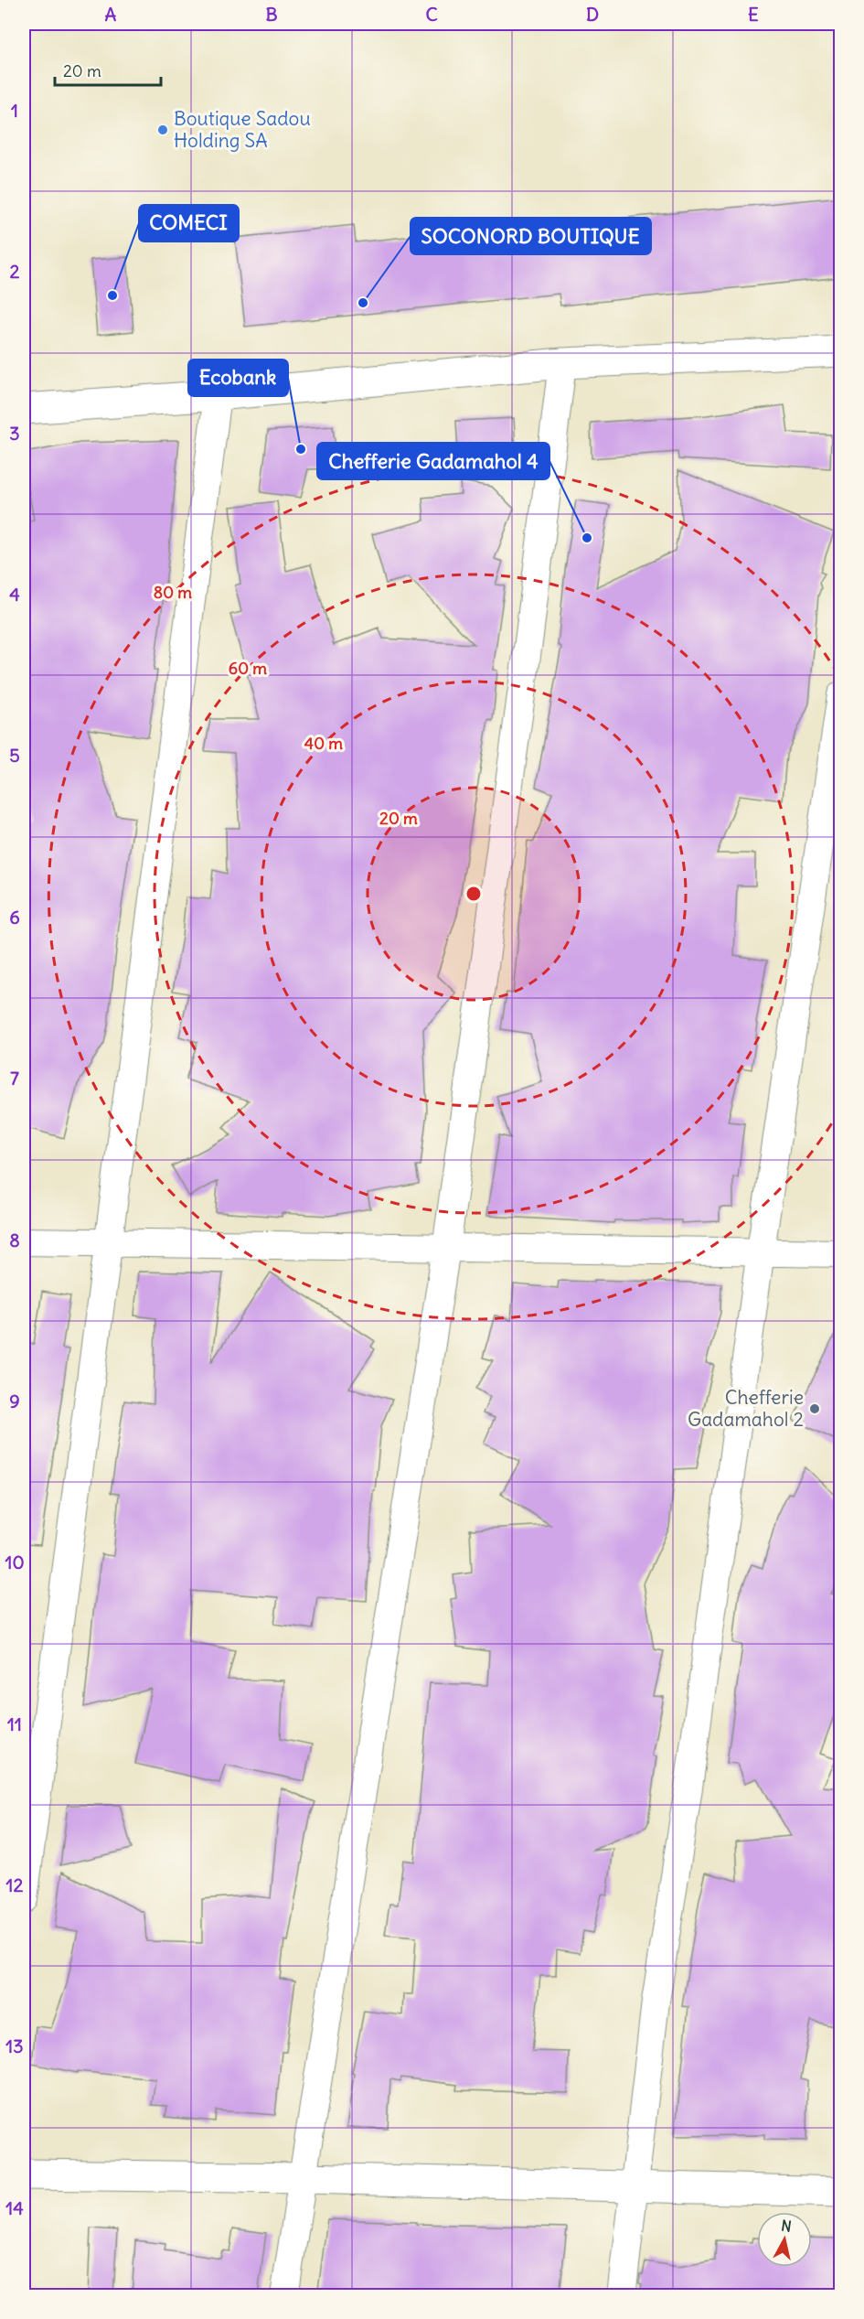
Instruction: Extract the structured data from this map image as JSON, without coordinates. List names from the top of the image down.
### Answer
{
  "places": [
    "Boutique Sadou Holding SA",
    "COMECI",
    "SOCONORD BOUTIQUE",
    "Ecobank",
    "Chefferie Gadamahol 4",
    "Chefferie Gadamahol 2"
  ],
  "scale_bar": "20 m",
  "north": "top",
  "grid": {
    "columns": [
      "A",
      "B",
      "C",
      "D",
      "E"
    ],
    "rows": [
      "1",
      "2",
      "3",
      "4",
      "5",
      "6",
      "7",
      "8",
      "9",
      "10",
      "11",
      "12",
      "13",
      "14"
    ]
  },
  "rings": [
    "80 m",
    "60 m",
    "40 m",
    "20 m"
  ]
}
